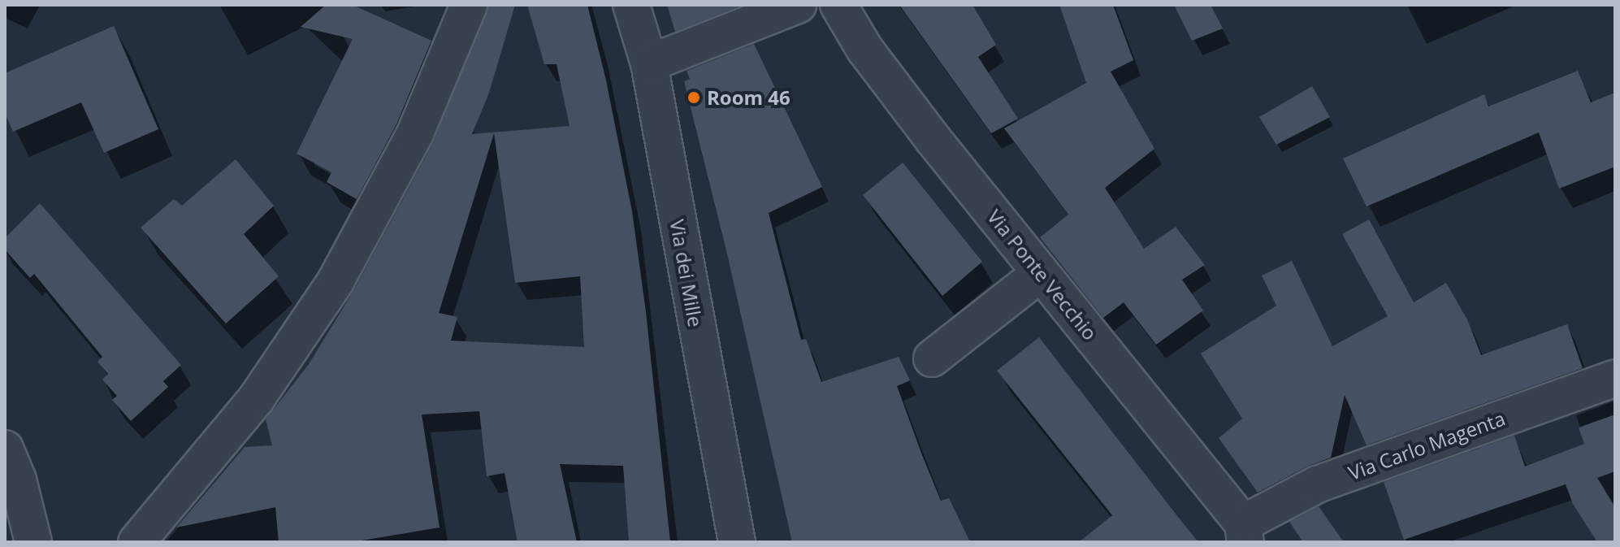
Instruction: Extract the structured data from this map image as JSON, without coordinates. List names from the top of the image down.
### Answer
{
  "streets": {
    "street": ["Via dei Mille", "Via Ponte Vecchio", "Via Carlo Magenta"]
  },
  "crossings": [
    ["Via Ponte Vecchio", "Via Carlo Magenta"]
  ],
  "places": ["Room 46"]
}
